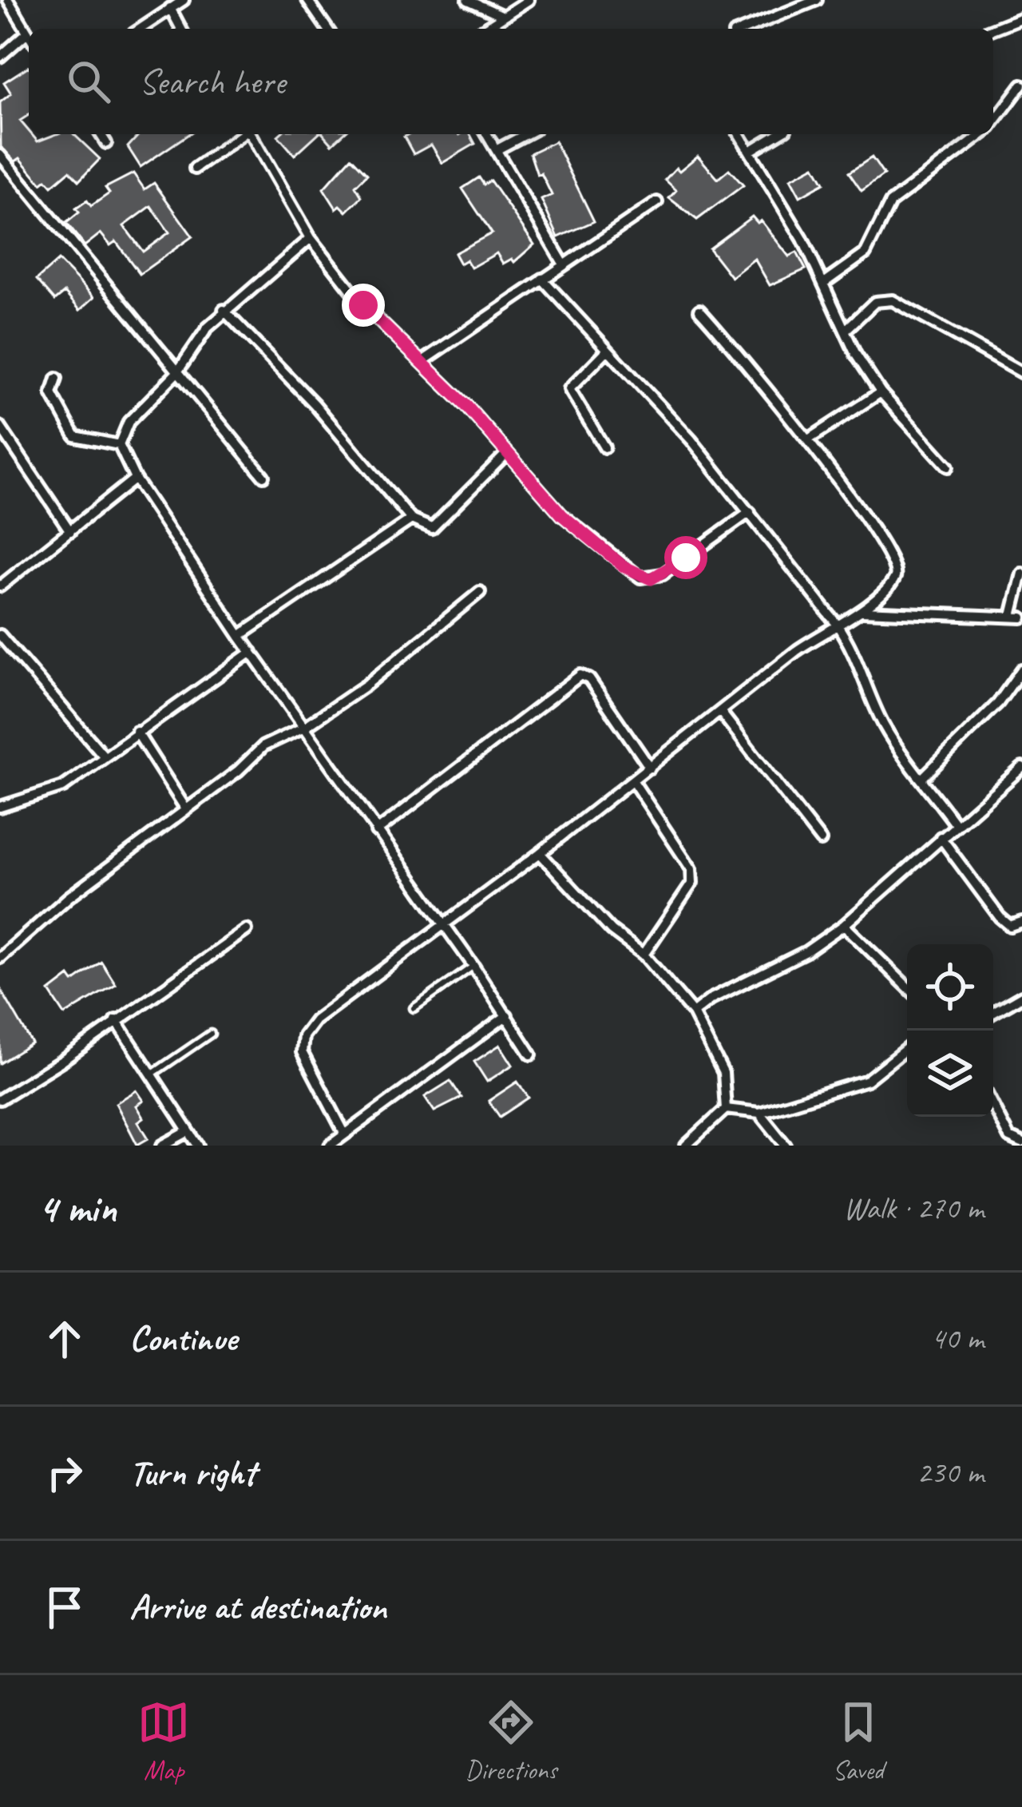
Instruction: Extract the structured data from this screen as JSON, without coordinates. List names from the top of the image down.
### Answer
{
  "page": {
    "search": "Search here",
    "heading": ["4 min", "Walk · 270 m"],
    "list": [
      ["Continue", "40 m"],
      ["Turn right", "230 m"],
      "Arrive at destination"
    ],
    "nav": ["Map", "Directions", "Saved"]
  }
}
